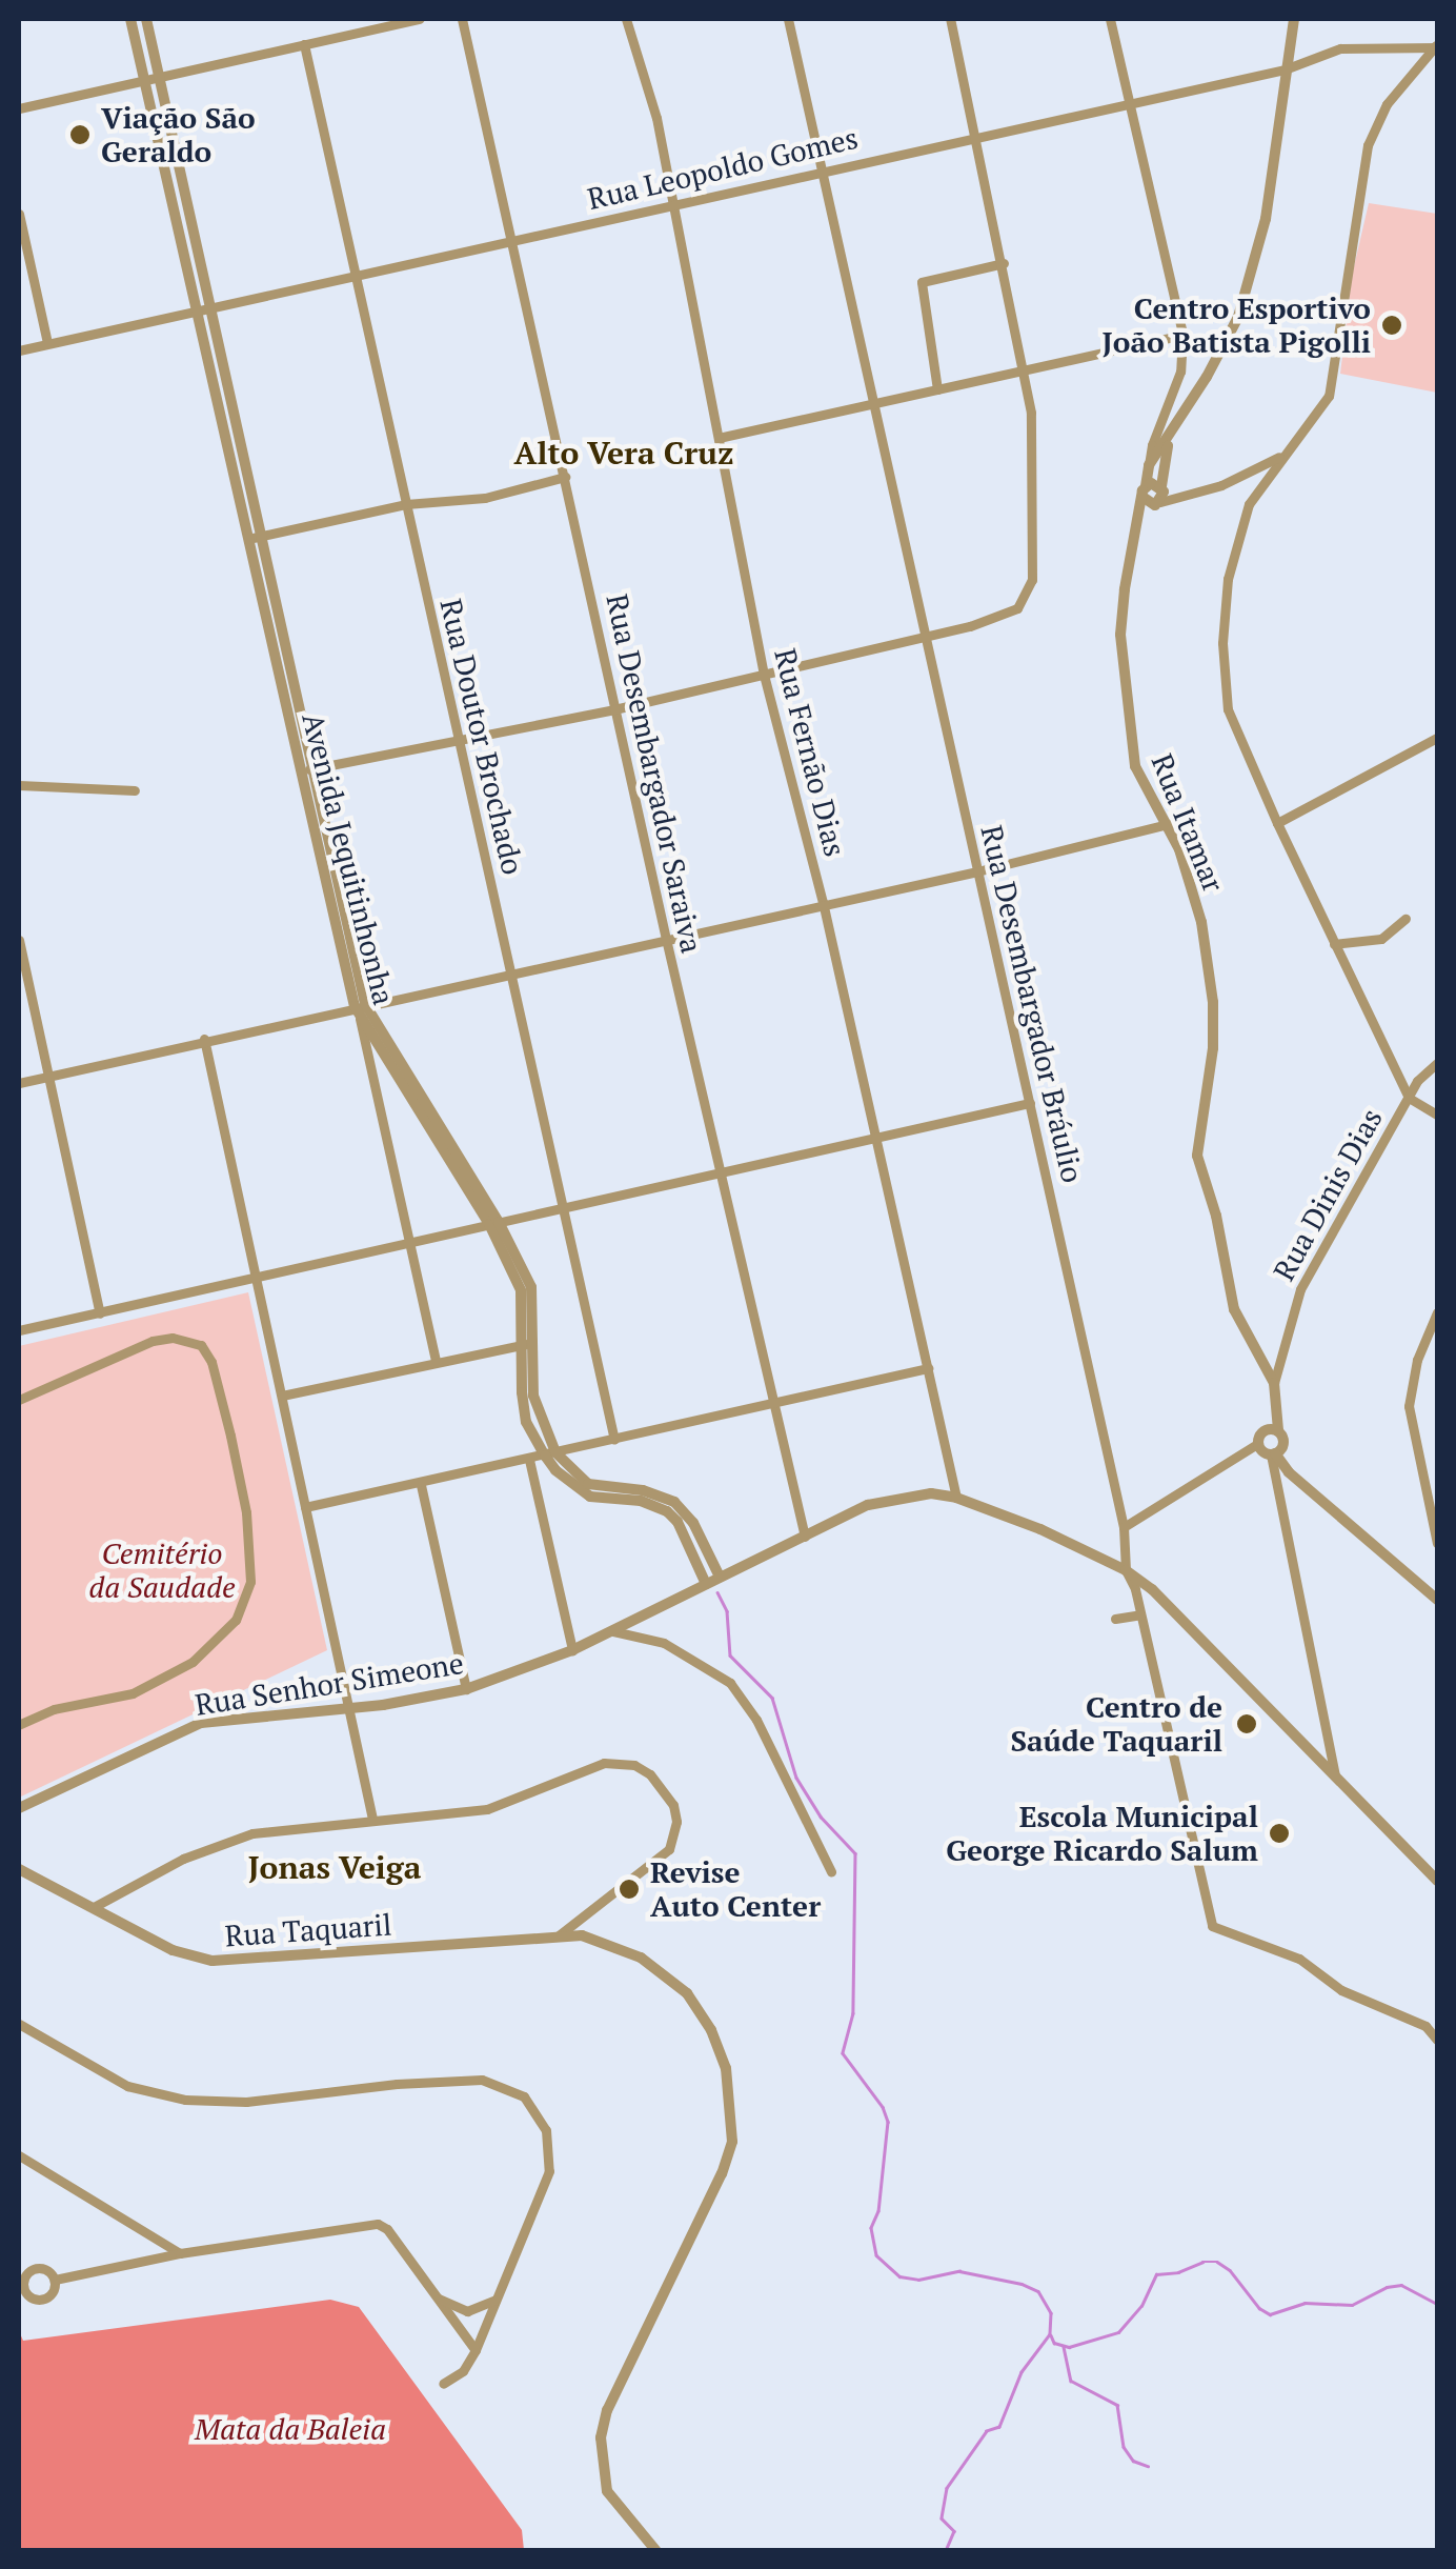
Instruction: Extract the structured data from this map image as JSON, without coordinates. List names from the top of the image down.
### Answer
{
  "streets": {
    "street": [
      "Rua Leopoldo Gomes",
      "Rua Doutor Brochado",
      "Rua Fernão Dias",
      "Rua Desembargador Saraiva",
      "Rua Itamar",
      "Avenida Jequitinhonha",
      "Rua Desembargador Bráulio",
      "Rua Dinis Dias",
      "Rua Senhor Simeone",
      "Rua Taquaril"
    ]
  },
  "crossings": [
    ["Rua Leopoldo Gomes", "Rua Doutor Brochado"],
    ["Rua Leopoldo Gomes", "Rua Fernão Dias"],
    ["Rua Leopoldo Gomes", "Rua Desembargador Saraiva"],
    ["Rua Leopoldo Gomes", "Rua Itamar"],
    ["Rua Leopoldo Gomes", "Avenida Jequitinhonha"],
    ["Rua Leopoldo Gomes", "Rua Desembargador Bráulio"],
    ["Rua Fernão Dias", "Rua Senhor Simeone"],
    ["Rua Desembargador Saraiva", "Rua Senhor Simeone"],
    ["Rua Itamar", "Rua Dinis Dias"],
    ["Avenida Jequitinhonha", "Rua Senhor Simeone"],
    ["Rua Desembargador Bráulio", "Rua Senhor Simeone"]
  ],
  "districts": ["Alto Vera Cruz", "Jonas Veiga"],
  "parks": ["Cemitério da Saudade", "Mata da Baleia"],
  "places": [
    "Viação São Geraldo",
    "Centro Esportivo João Batista Pigolli",
    "Centro de Saúde Taquaril",
    "Escola Municipal George Ricardo Salum",
    "Revise Auto Center"
  ]
}
